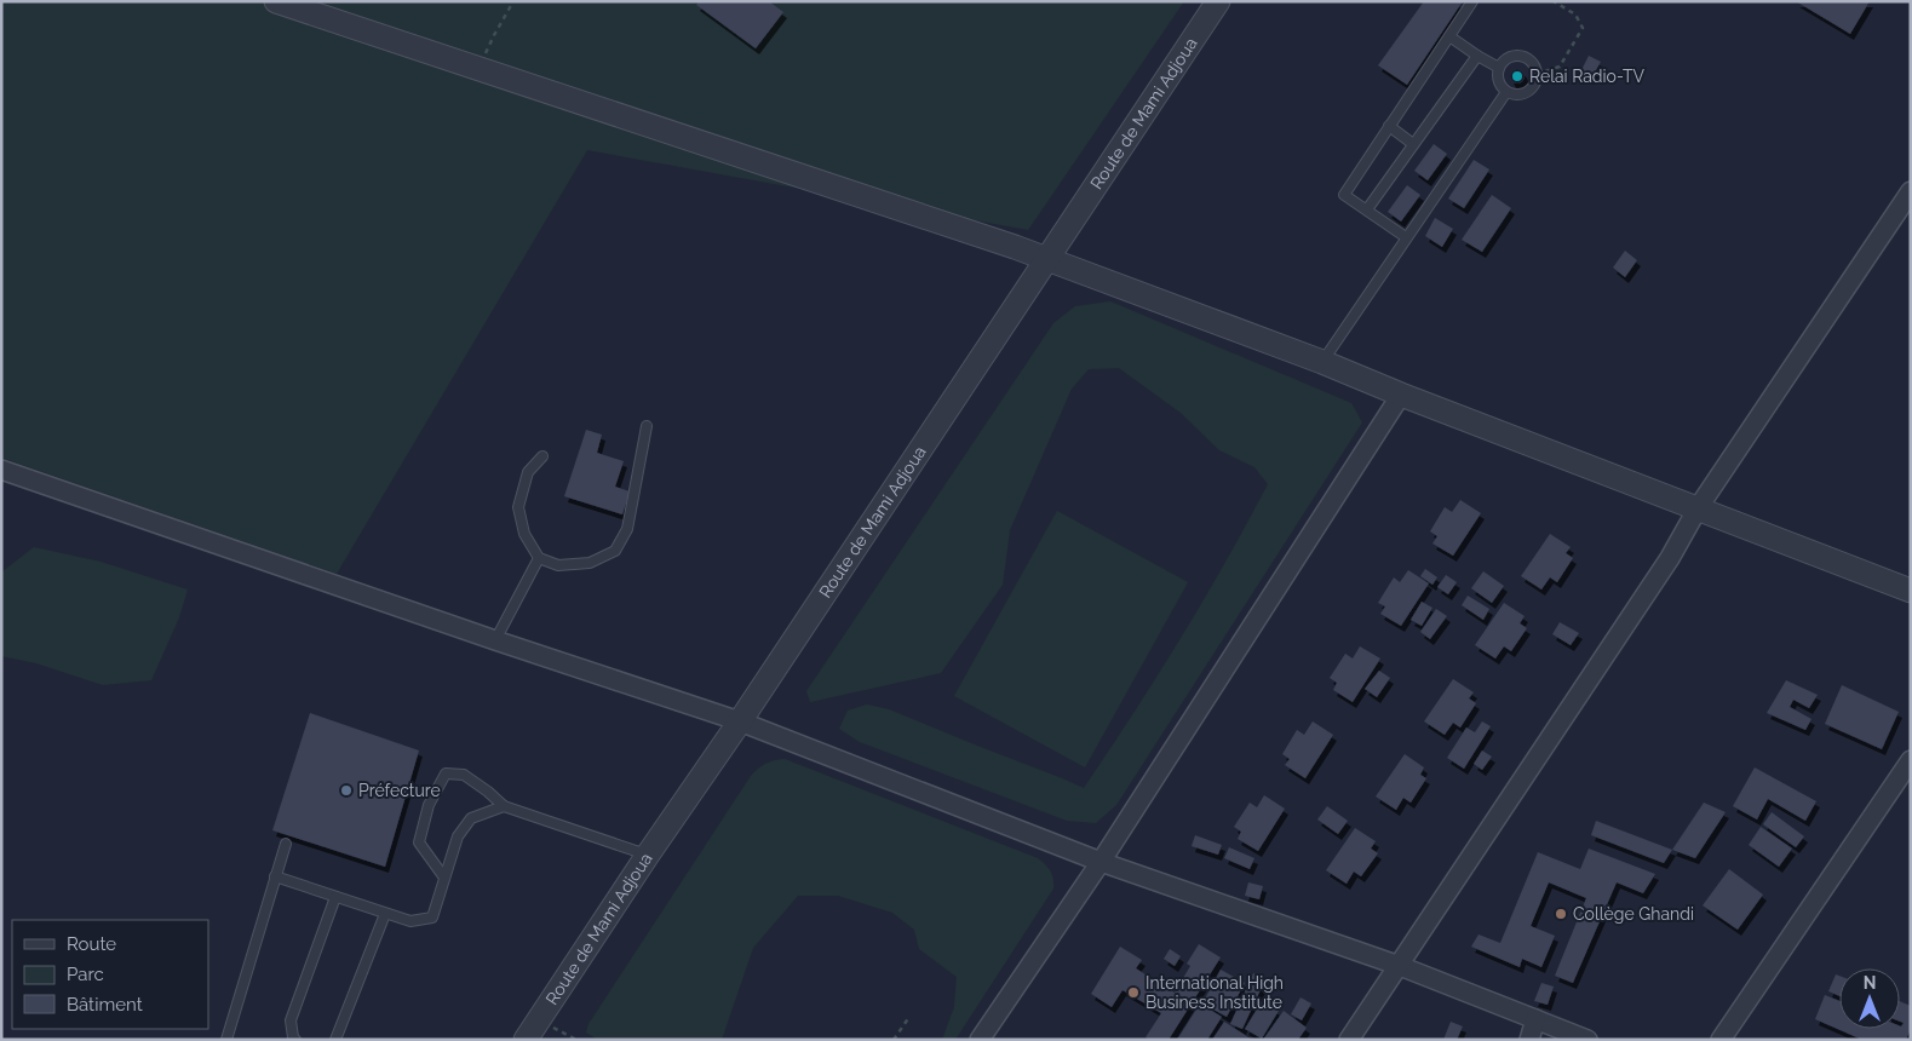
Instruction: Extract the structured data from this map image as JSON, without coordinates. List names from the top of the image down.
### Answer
{
  "streets": {
    "street": ["Route de Mami Adjoua"]
  },
  "places": [
    "Relai Radio-TV",
    "Préfecture",
    "Collège Ghandi",
    "International High Business Institute"
  ],
  "legend": ["Route", "Parc", "Bâtiment"],
  "north": "top"
}
